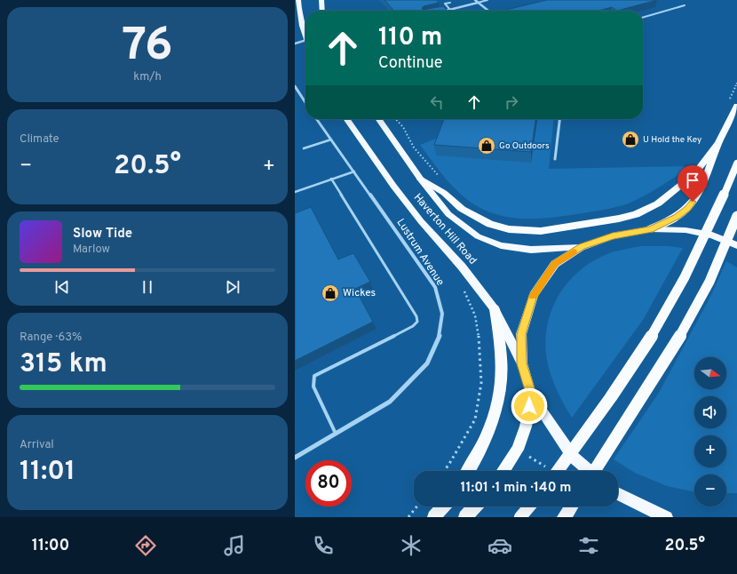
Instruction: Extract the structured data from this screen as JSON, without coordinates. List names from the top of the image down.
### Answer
{
  "streets": {
    "main road": ["Haverton Hill Road"],
    "street": ["Lustrum Avenue"]
  },
  "places": {
    "shop": ["U Hold the Key", "Go Outdoors", "Wickes"]
  },
  "north": "right",
  "page": {
    "tile": [
      ["76", "km/h"],
      "Climate",
      ["Range · 63%", "315 km"],
      ["Arrival", "11:01"]
    ],
    "turn": ["110 m", "Continue"],
    "heat": ["−", "20.5°", "+"],
    "song": ["Slow Tide", "Marlow"],
    "map_buttons": ["+", "−"],
    "limit": "80",
    "trip": "11:01 · 1 min · 140 m",
    "tabs": ["11:00", "20.5°"]
  }
}
